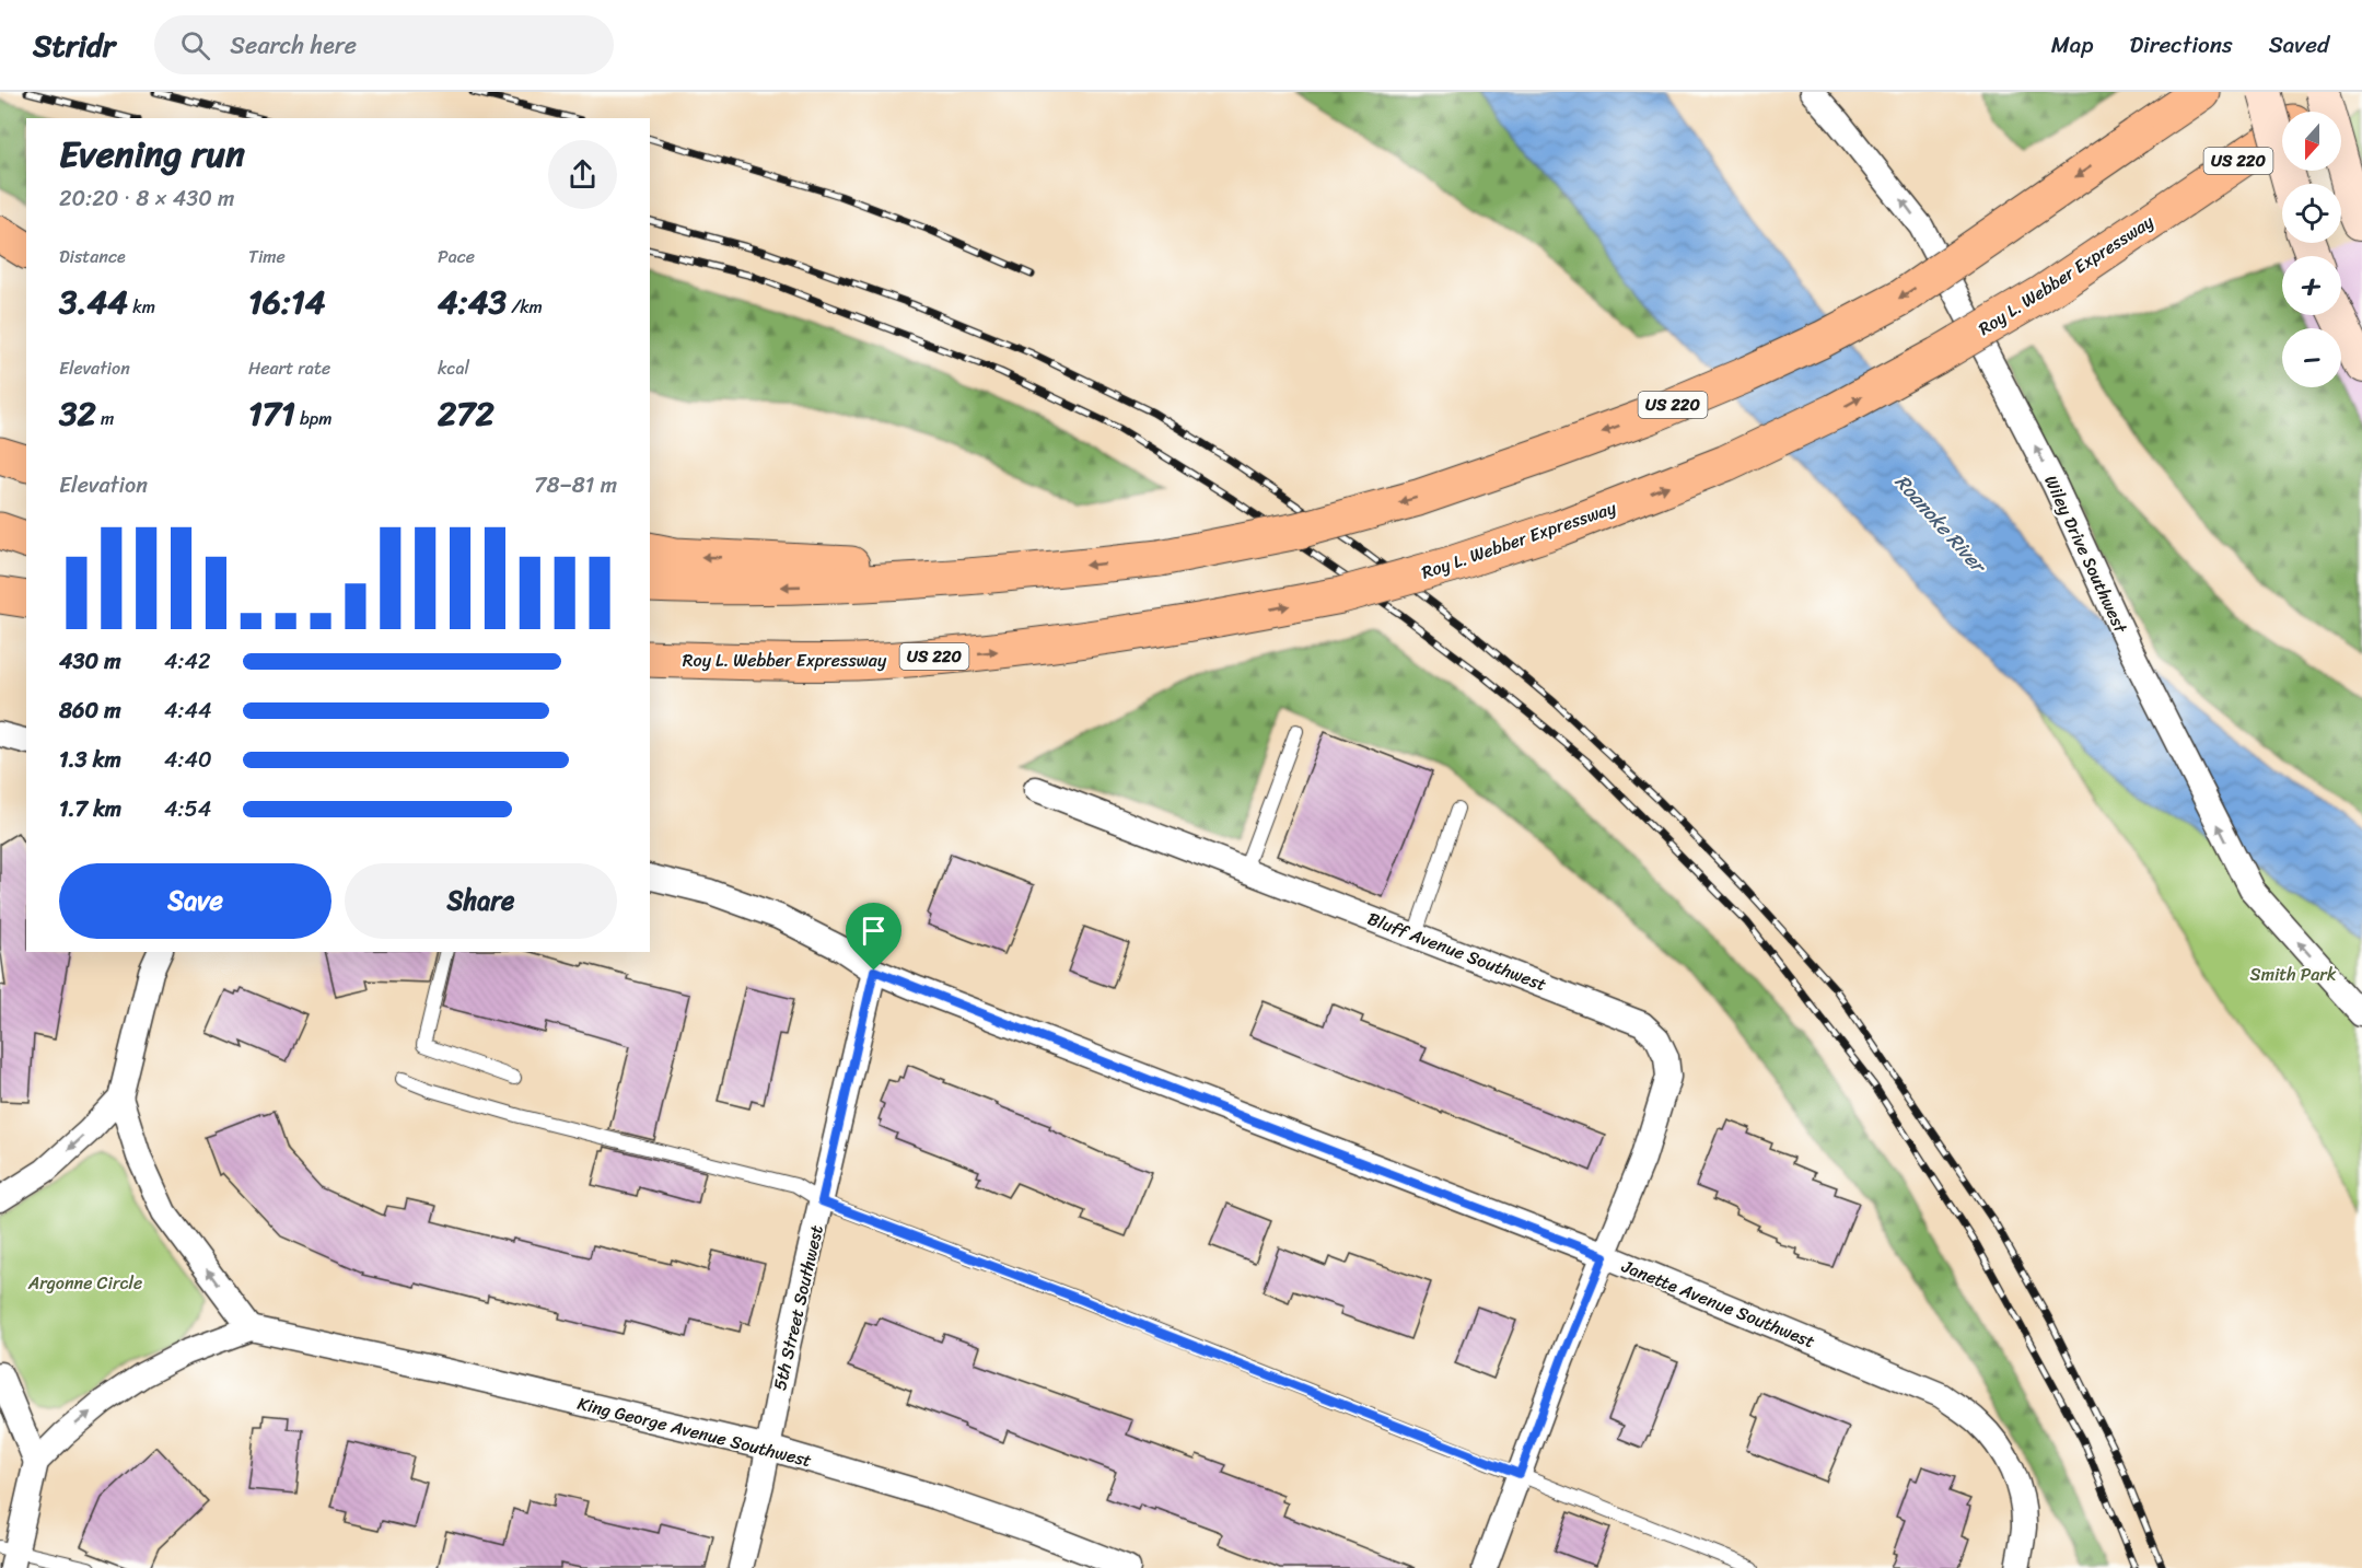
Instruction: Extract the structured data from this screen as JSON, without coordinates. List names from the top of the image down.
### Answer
{
  "streets": {
    "highway": ["US 220", "Roy L. Webber Expressway"],
    "street": [
      "Wiley Drive Southwest",
      "Bluff Avenue Southwest",
      "Janette Avenue Southwest",
      "5th Street Southwest",
      "King George Avenue Southwest"
    ]
  },
  "crossings": [
    ["Bluff Avenue Southwest", "Janette Avenue Southwest"],
    ["Janette Avenue Southwest", "5th Street Southwest"],
    ["5th Street Southwest", "King George Avenue Southwest"]
  ],
  "one_way": ["Wiley Drive Southwest"],
  "water": ["Roanoke River"],
  "parks": ["Smith Park", "Argonne Circle"],
  "north": "bottom",
  "page": {
    "header": "Stridr",
    "search": "Search here",
    "nav": ["Map", "Directions", "Saved"],
    "map_buttons": ["+", "−"],
    "heading": ["Evening run", "20:20 · 8 × 430 m"],
    "stats": [
      ["Distance", "3.44 km"],
      ["Time", "16:14"],
      ["Pace", "4:43 /km"],
      ["Elevation", "32 m"],
      ["Heart rate", "171 bpm"],
      ["kcal", "272"]
    ],
    "chart": ["Elevation", "78–81 m"],
    "list": [
      {
        "name": "430 m",
        "note": "4:42"
      },
      {
        "name": "860 m",
        "note": "4:44"
      },
      {
        "name": "1.3 km",
        "note": "4:40"
      },
      {
        "name": "1.7 km",
        "note": "4:54"
      }
    ],
    "buttons": ["Save", "Share"]
  }
}
